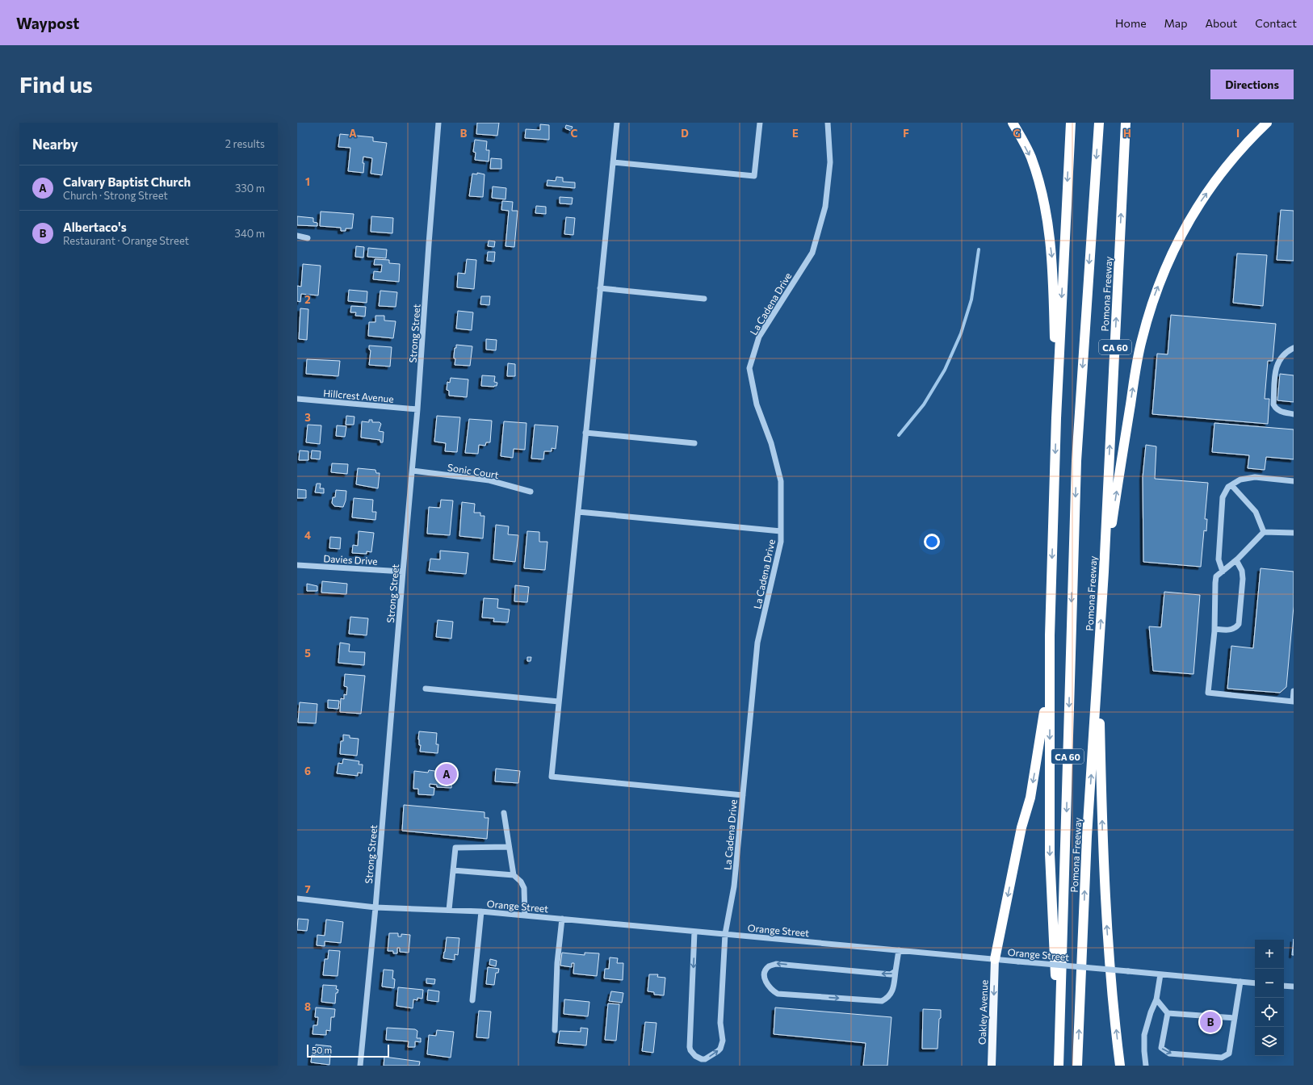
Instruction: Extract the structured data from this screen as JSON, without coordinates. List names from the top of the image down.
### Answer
{
  "streets": {
    "highway": ["Pomona Freeway", "CA 60"],
    "main road": ["Oakley Avenue"],
    "street": [
      "La Cadena Drive",
      "Strong Street",
      "Hillcrest Avenue",
      "Sonic Court",
      "Davies Drive",
      "Orange Street"
    ]
  },
  "crossings": [
    ["La Cadena Drive", "Orange Street"],
    ["Strong Street", "Hillcrest Avenue"],
    ["Strong Street", "Sonic Court"],
    ["Strong Street", "Davies Drive"],
    ["Strong Street", "Orange Street"],
    ["Orange Street", "Oakley Avenue"]
  ],
  "one_way": ["Oakley Avenue"],
  "scale_bar": "50 m",
  "page": {
    "header": "Waypost",
    "nav": [
      "Home",
      "Map",
      "About",
      "Contact"
    ],
    "buttons": "Directions",
    "title": "Find us",
    "heading": ["Nearby", "2 results"],
    "list": [
      {
        "mark": "A",
        "name": "Calvary Baptist Church",
        "note": "Church · Strong Street",
        "value": "330 m"
      },
      {
        "mark": "B",
        "name": "Albertaco's",
        "note": "Restaurant · Orange Street",
        "value": "340 m"
      }
    ],
    "pins": ["A", "B"],
    "map_buttons": ["+", "−"],
    "scale": "50 m"
  },
  "grid": {
    "columns": [
      "A",
      "B",
      "C",
      "D",
      "E",
      "F",
      "G",
      "H",
      "I"
    ],
    "rows": [
      "1",
      "2",
      "3",
      "4",
      "5",
      "6",
      "7",
      "8"
    ]
  }
}
